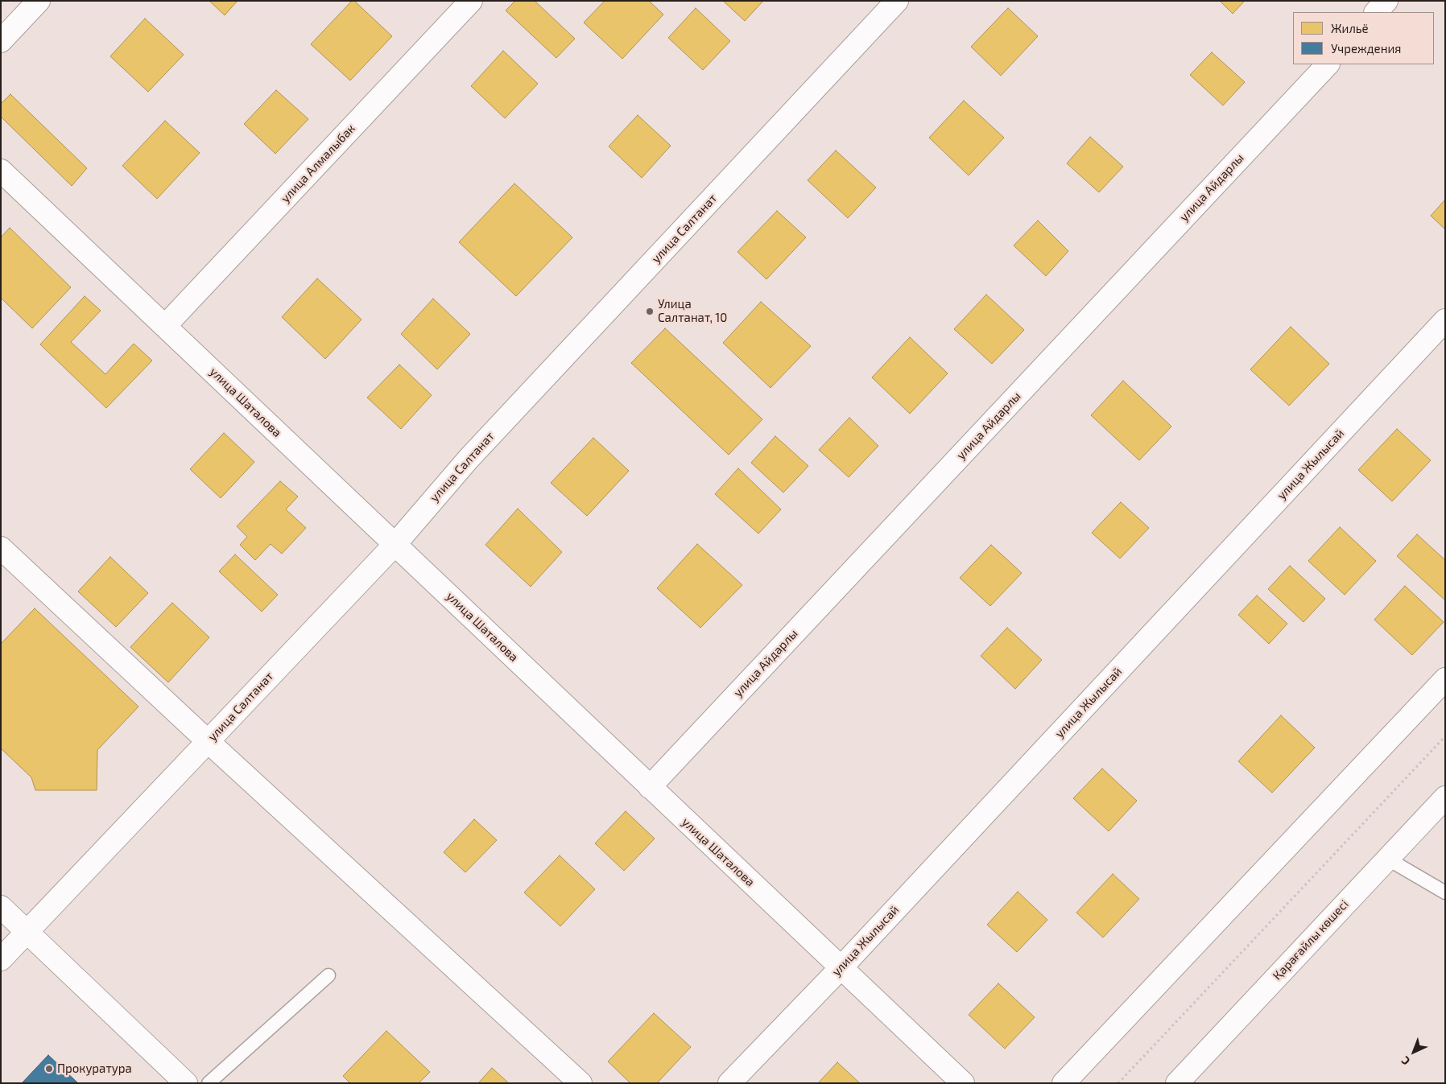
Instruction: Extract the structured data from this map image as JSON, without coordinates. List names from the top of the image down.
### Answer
{
  "streets": {
    "street": [
      "улица Алмалыбак",
      "улица Айдарлы",
      "улица Салтанат",
      "улица Шаталова",
      "улица Жылысай",
      "Қарағайлы көшесі"
    ]
  },
  "crossings": [
    ["улица Алмалыбак", "улица Шаталова"],
    ["улица Айдарлы", "улица Шаталова"],
    ["улица Салтанат", "улица Шаталова"],
    ["улица Шаталова", "улица Жылысай"]
  ],
  "places": ["Улица Салтанат, 10", "Прокуратура"],
  "legend": ["Жильё", "Учреждения"],
  "north": "bottom left"
}
